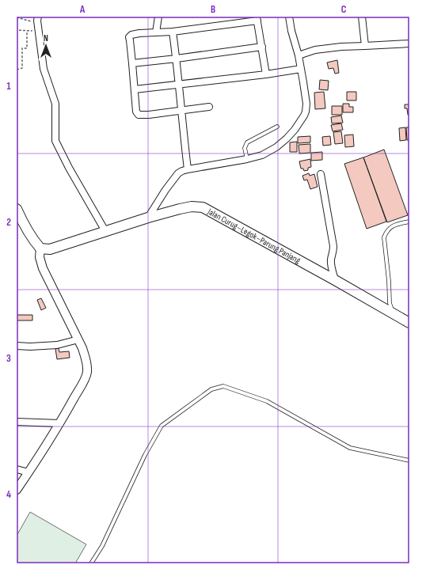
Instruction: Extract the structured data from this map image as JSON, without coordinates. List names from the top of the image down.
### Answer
{
  "streets": {
    "main road": ["Jalan Curug–Legok–Parung Panjang"]
  },
  "north": "top",
  "grid": {
    "columns": ["A", "B", "C"],
    "rows": [
      "1",
      "2",
      "3",
      "4"
    ]
  }
}
